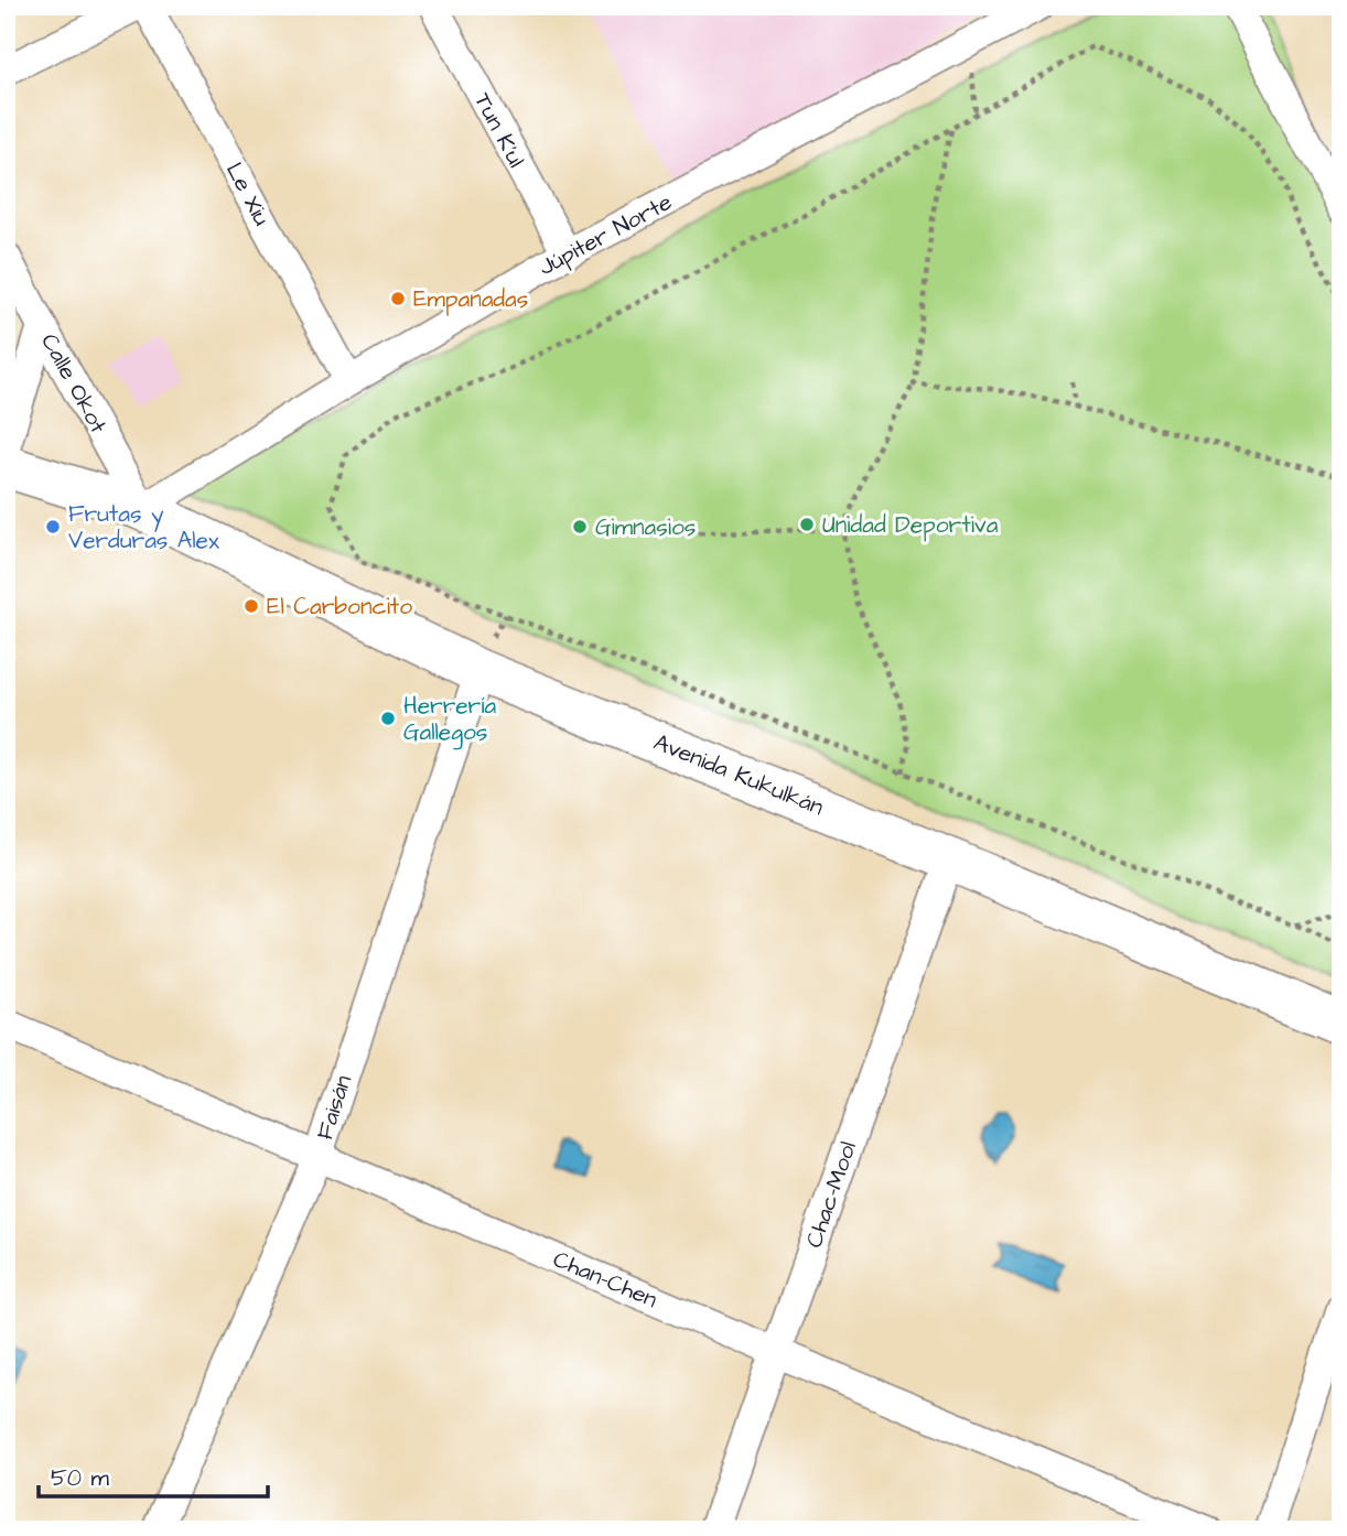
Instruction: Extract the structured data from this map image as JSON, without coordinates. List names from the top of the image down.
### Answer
{
  "streets": {
    "street": [
      "Tun K'ul",
      "Le Xiu",
      "Júpiter Norte",
      "Calle Okot",
      "Avenida Kukulkán",
      "Faisán",
      "Chac-Mool",
      "Chan-Chen"
    ]
  },
  "crossings": [
    ["Tun K'ul", "Júpiter Norte"],
    ["Le Xiu", "Júpiter Norte"],
    ["Júpiter Norte", "Calle Okot"],
    ["Júpiter Norte", "Avenida Kukulkán"],
    ["Calle Okot", "Avenida Kukulkán"],
    ["Avenida Kukulkán", "Faisán"],
    ["Avenida Kukulkán", "Chac-Mool"],
    ["Faisán", "Chan-Chen"],
    ["Chac-Mool", "Chan-Chen"]
  ],
  "places": [
    "Empanadas",
    "Unidad Deportiva",
    "Frutas y Verduras Alex",
    "Gimnasios",
    "El Carboncito",
    "Herrería Gallegos"
  ],
  "scale_bar": "50 m"
}
